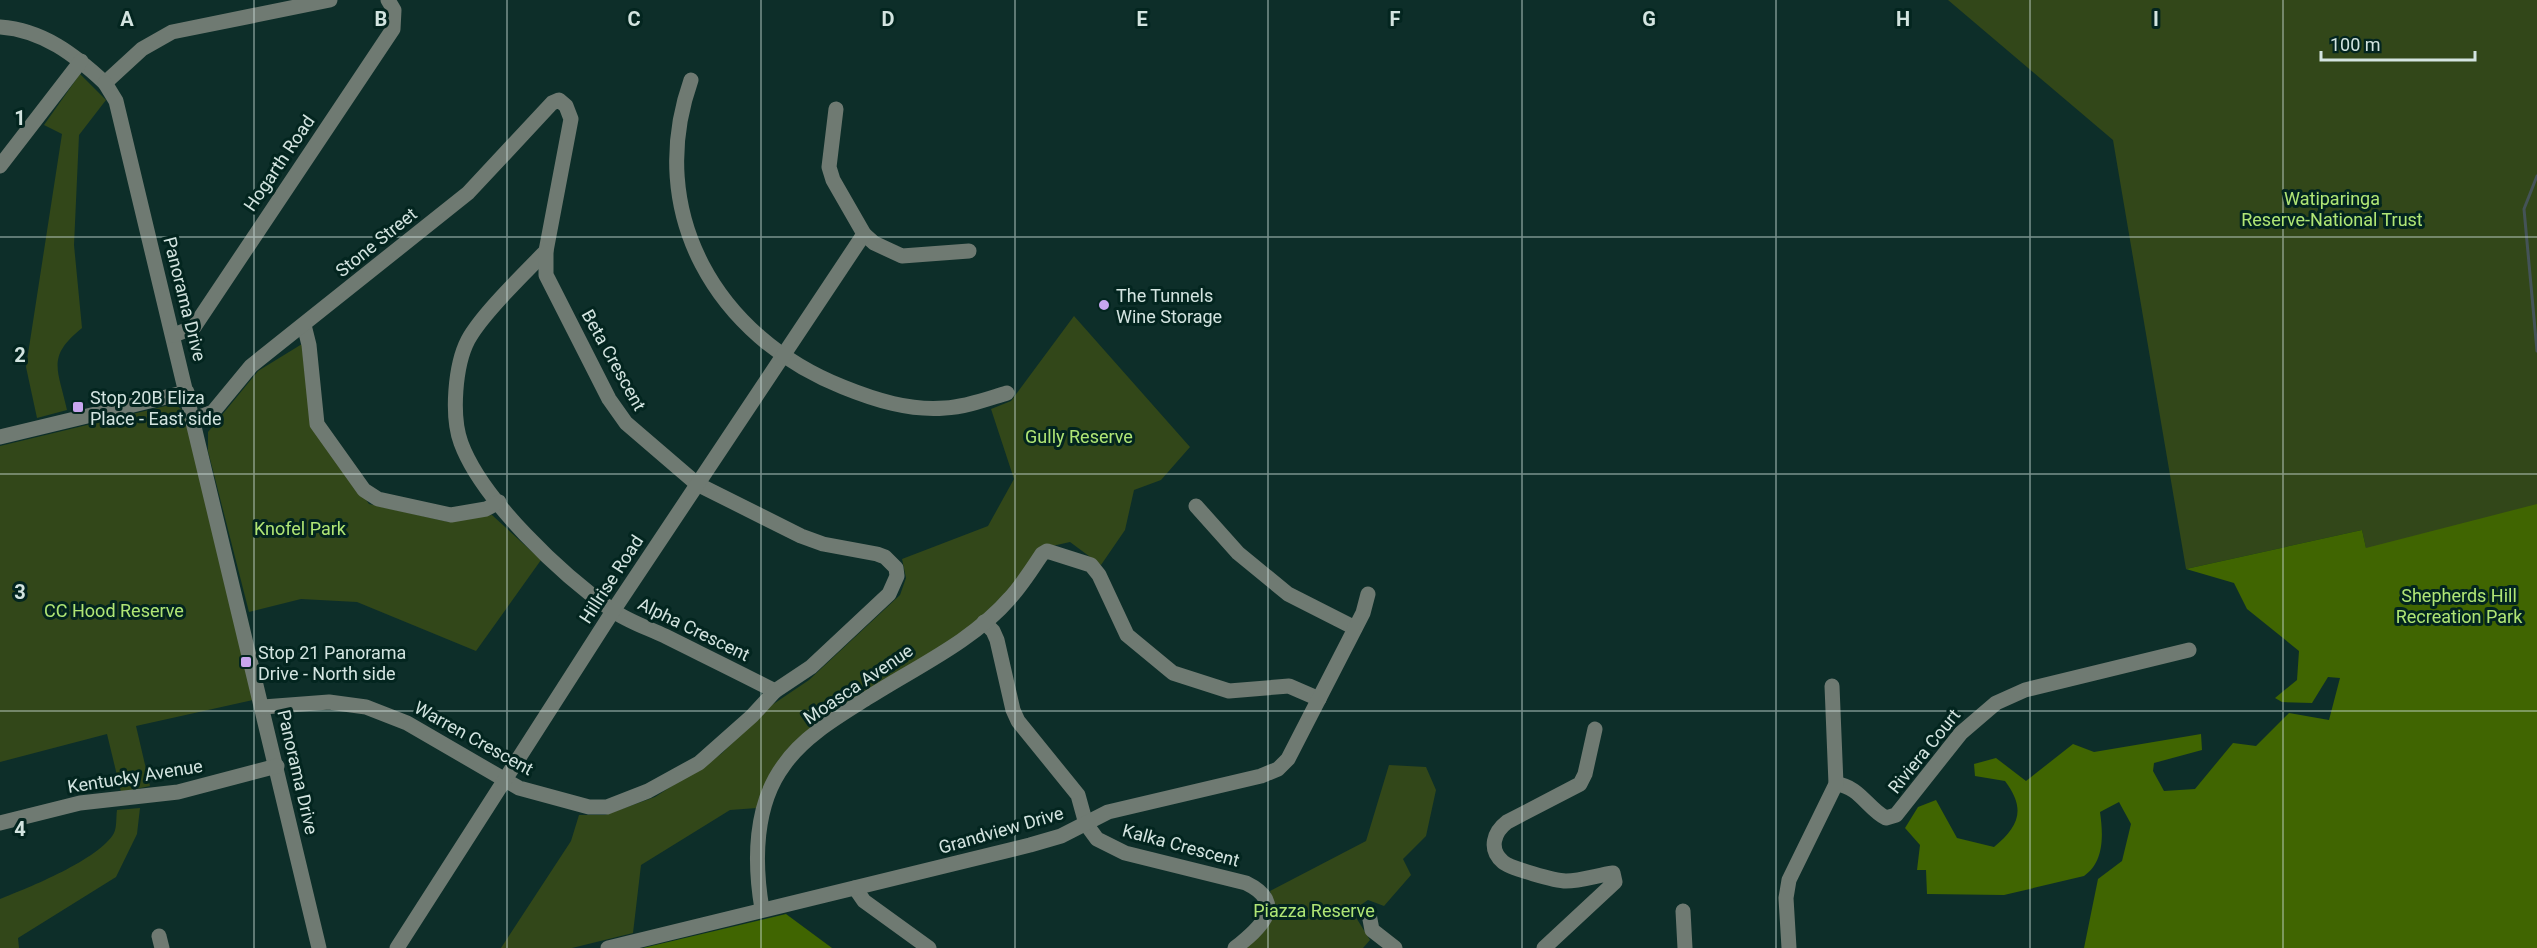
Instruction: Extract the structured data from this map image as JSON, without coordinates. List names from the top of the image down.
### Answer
{
  "streets": {
    "street": [
      "Hogarth Road",
      "Stone Street",
      "Panorama Drive",
      "Beta Crescent",
      "Hillrise Road",
      "Alpha Crescent",
      "Moasca Avenue",
      "Warren Crescent",
      "Riviera Court",
      "Kentucky Avenue",
      "Grandview Drive",
      "Kalka Crescent"
    ]
  },
  "crossings": [
    ["Hogarth Road", "Panorama Drive"],
    ["Stone Street", "Panorama Drive"],
    ["Stone Street", "Beta Crescent"],
    ["Panorama Drive", "Warren Crescent"],
    ["Panorama Drive", "Kentucky Avenue"],
    ["Beta Crescent", "Hillrise Road"],
    ["Beta Crescent", "Alpha Crescent"],
    ["Beta Crescent", "Warren Crescent"],
    ["Hillrise Road", "Alpha Crescent"],
    ["Hillrise Road", "Warren Crescent"],
    ["Alpha Crescent", "Warren Crescent"],
    ["Moasca Avenue", "Grandview Drive"],
    ["Grandview Drive", "Kalka Crescent"]
  ],
  "parks": [
    "Watiparinga Reserve-National Trust",
    "Gully Reserve",
    "Knofel Park",
    "Shepherds Hill Recreation Park",
    "CC Hood Reserve",
    "Piazza Reserve"
  ],
  "places": {
    "other": ["The Tunnels Wine Storage"],
    "transit": ["Stop 20B Eliza Place - East side", "Stop 21 Panorama Drive - North side"]
  },
  "scale_bar": "100 m",
  "grid": {
    "columns": [
      "A",
      "B",
      "C",
      "D",
      "E",
      "F",
      "G",
      "H",
      "I"
    ],
    "rows": [
      "1",
      "2",
      "3",
      "4"
    ]
  }
}
